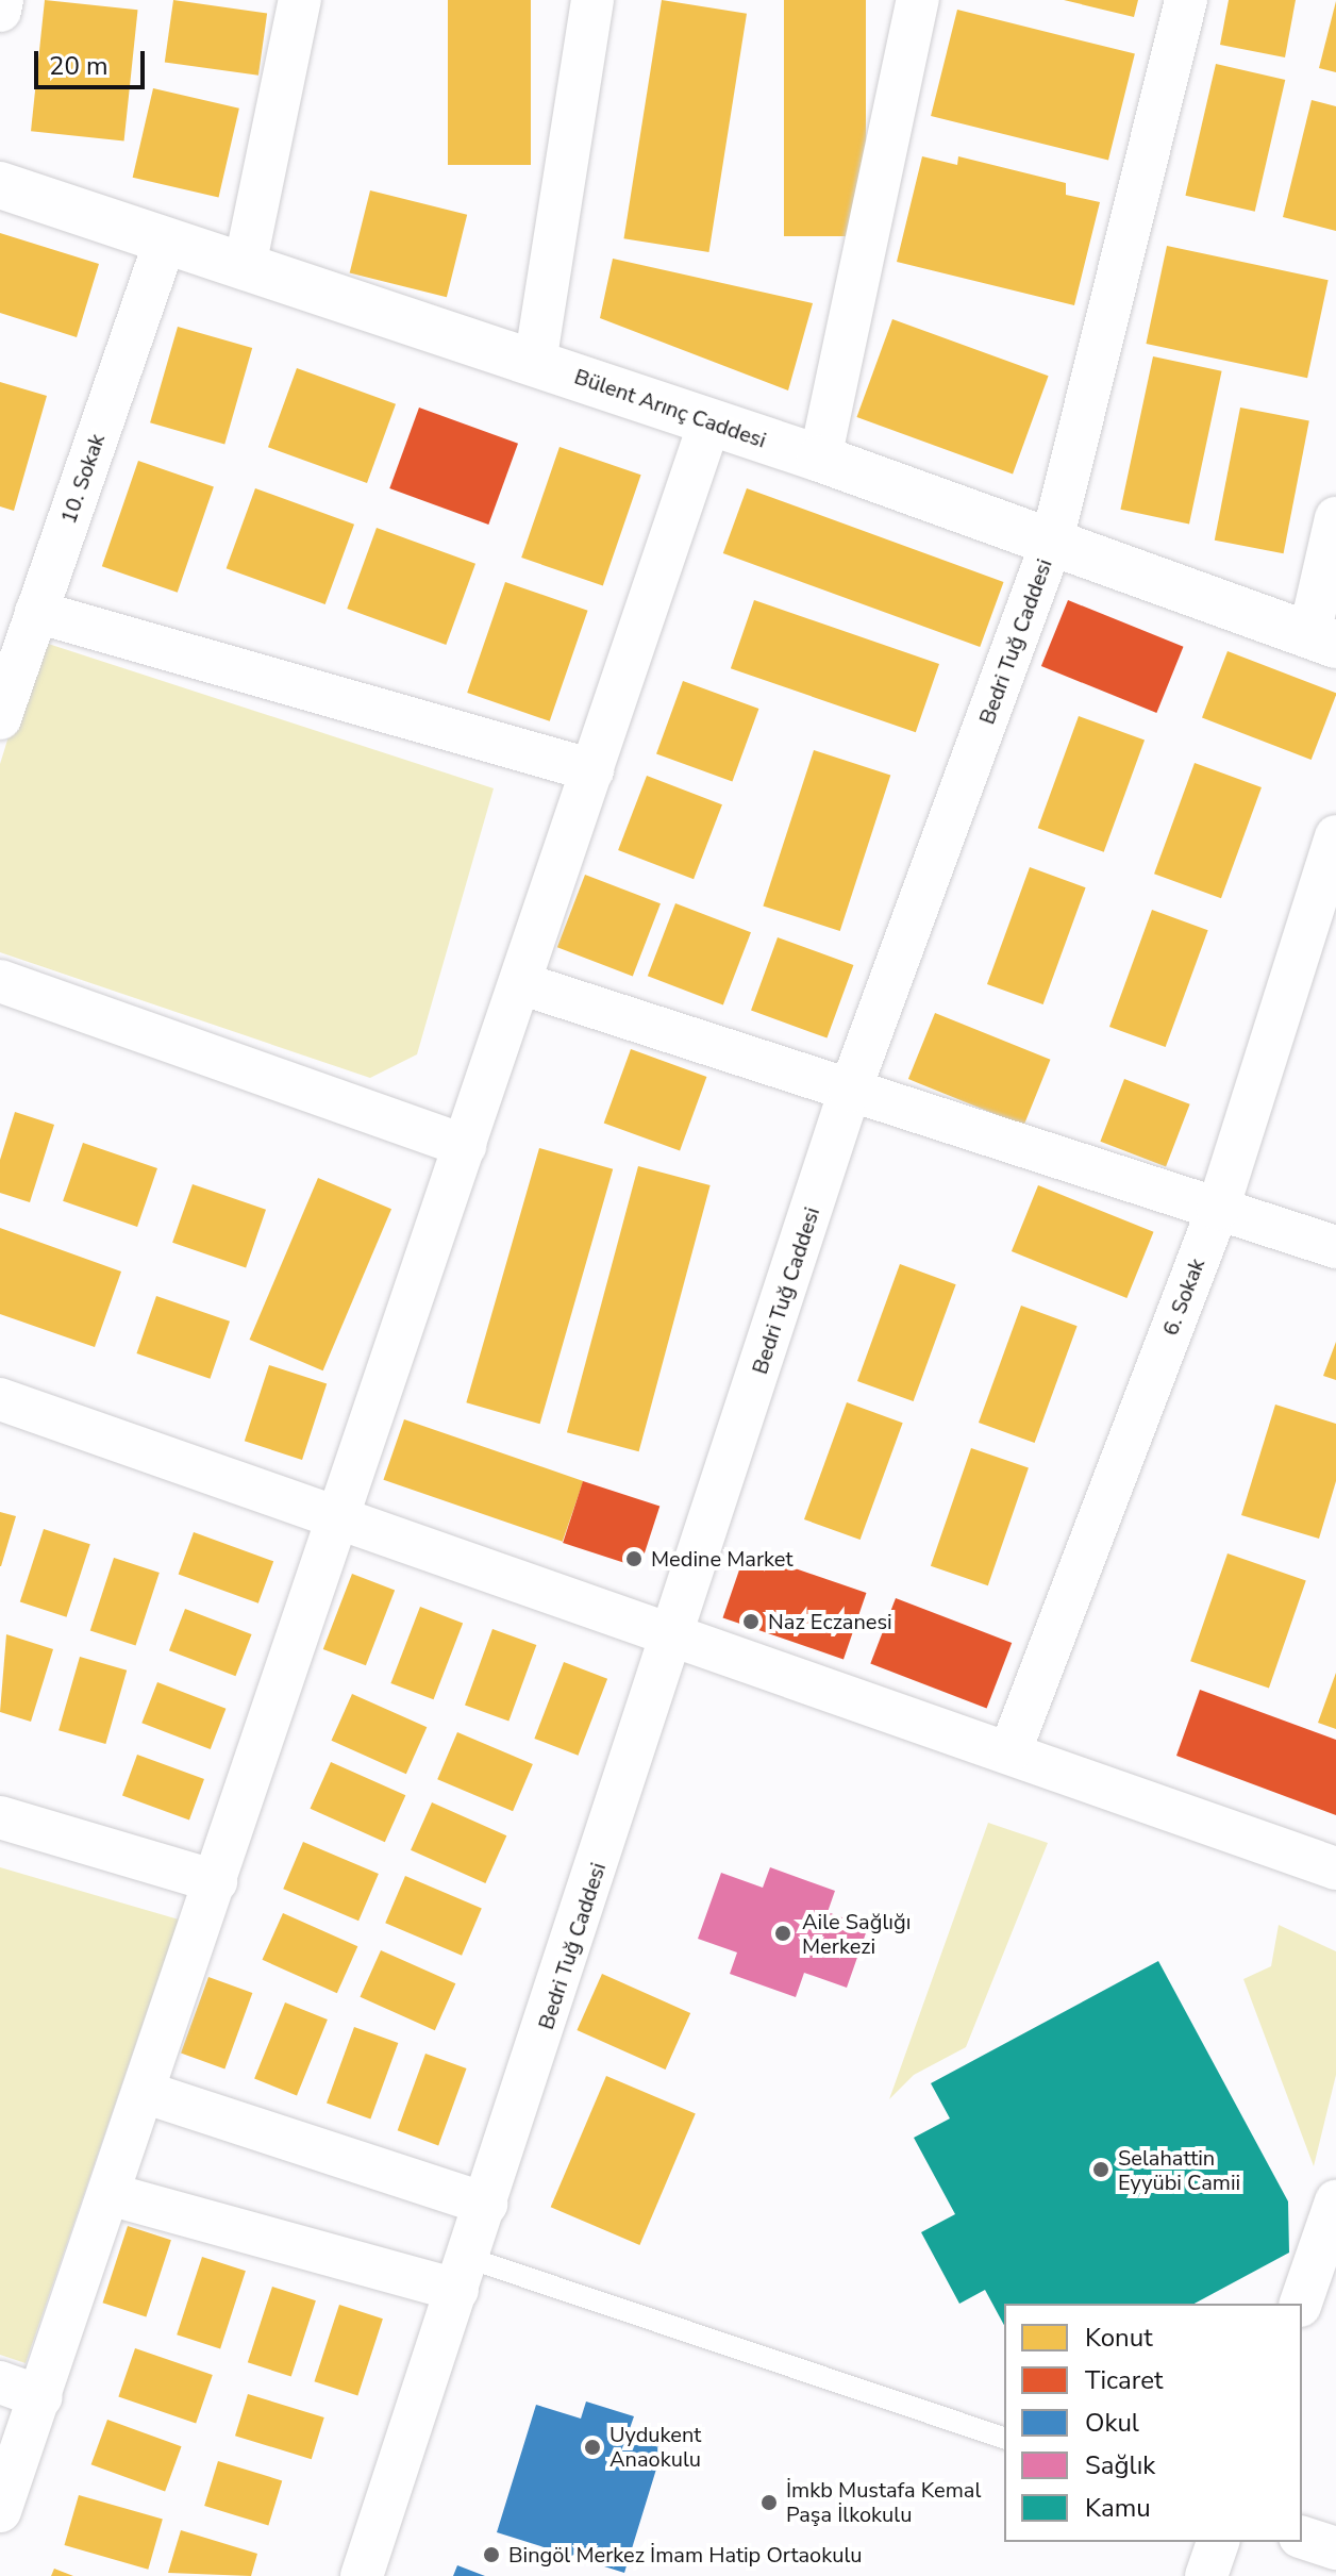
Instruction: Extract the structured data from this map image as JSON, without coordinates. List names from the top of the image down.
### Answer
{
  "streets": {
    "street": [
      "Bülent Arınç Caddesi",
      "10. Sokak",
      "Bedri Tuğ Caddesi",
      "6. Sokak"
    ]
  },
  "crossings": [
    ["Bülent Arınç Caddesi", "10. Sokak"],
    ["Bülent Arınç Caddesi", "Bedri Tuğ Caddesi"]
  ],
  "places": [
    "Medine Market",
    "Naz Eczanesi",
    "Aile Sağlığı Merkezi",
    "Selahattin Eyyübi Camii",
    "Uydukent Anaokulu",
    "İmkb Mustafa Kemal Paşa İlkokulu",
    "Bingöl Merkez İmam Hatip Ortaokulu"
  ],
  "legend": [
    "Konut",
    "Ticaret",
    "Okul",
    "Sağlık",
    "Kamu"
  ],
  "scale_bar": "20 m"
}
